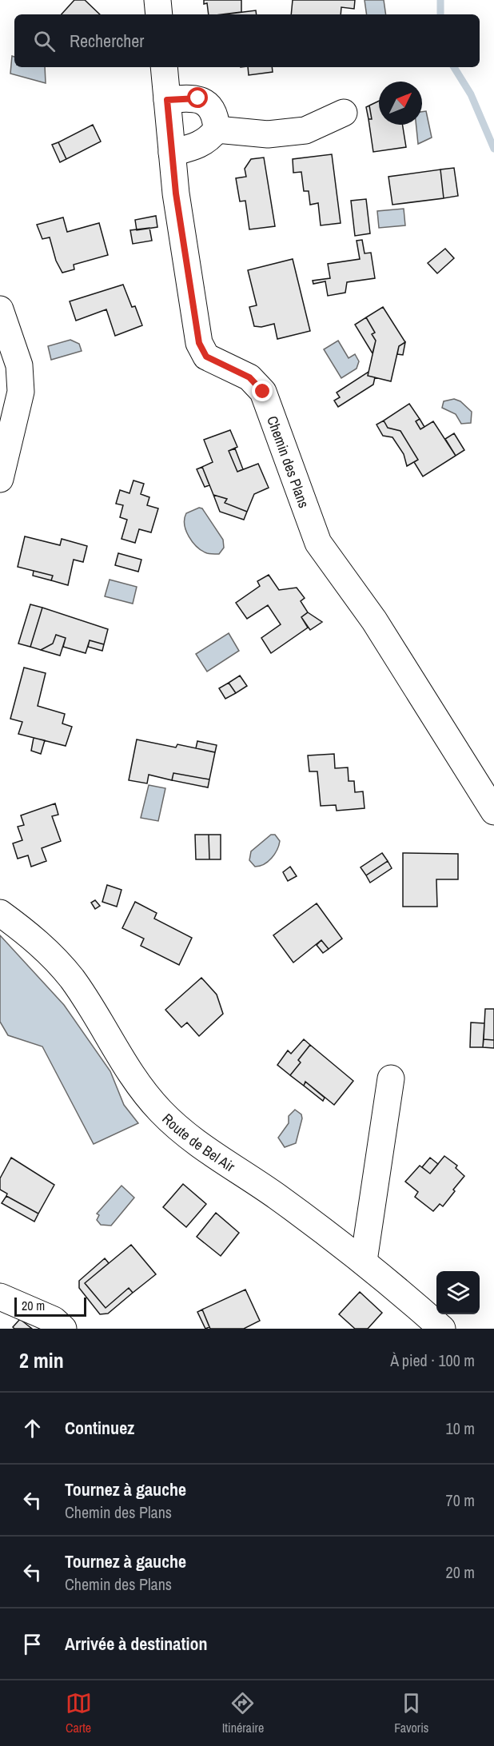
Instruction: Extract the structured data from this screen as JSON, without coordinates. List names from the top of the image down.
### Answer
{
  "streets": {
    "street": ["Chemin des Plans", "Route de Bel Air"]
  },
  "scale_bar": "20 m",
  "north": "top right",
  "page": {
    "search": "Rechercher",
    "scale": "20 m",
    "heading": ["2 min", "À pied · 100 m"],
    "list": [
      ["Continuez", "10 m"],
      ["Tournez à gauche", "Chemin des Plans", "70 m"],
      ["Tournez à gauche", "Chemin des Plans", "20 m"],
      "Arrivée à destination"
    ],
    "nav": ["Carte", "Itinéraire", "Favoris"]
  }
}
